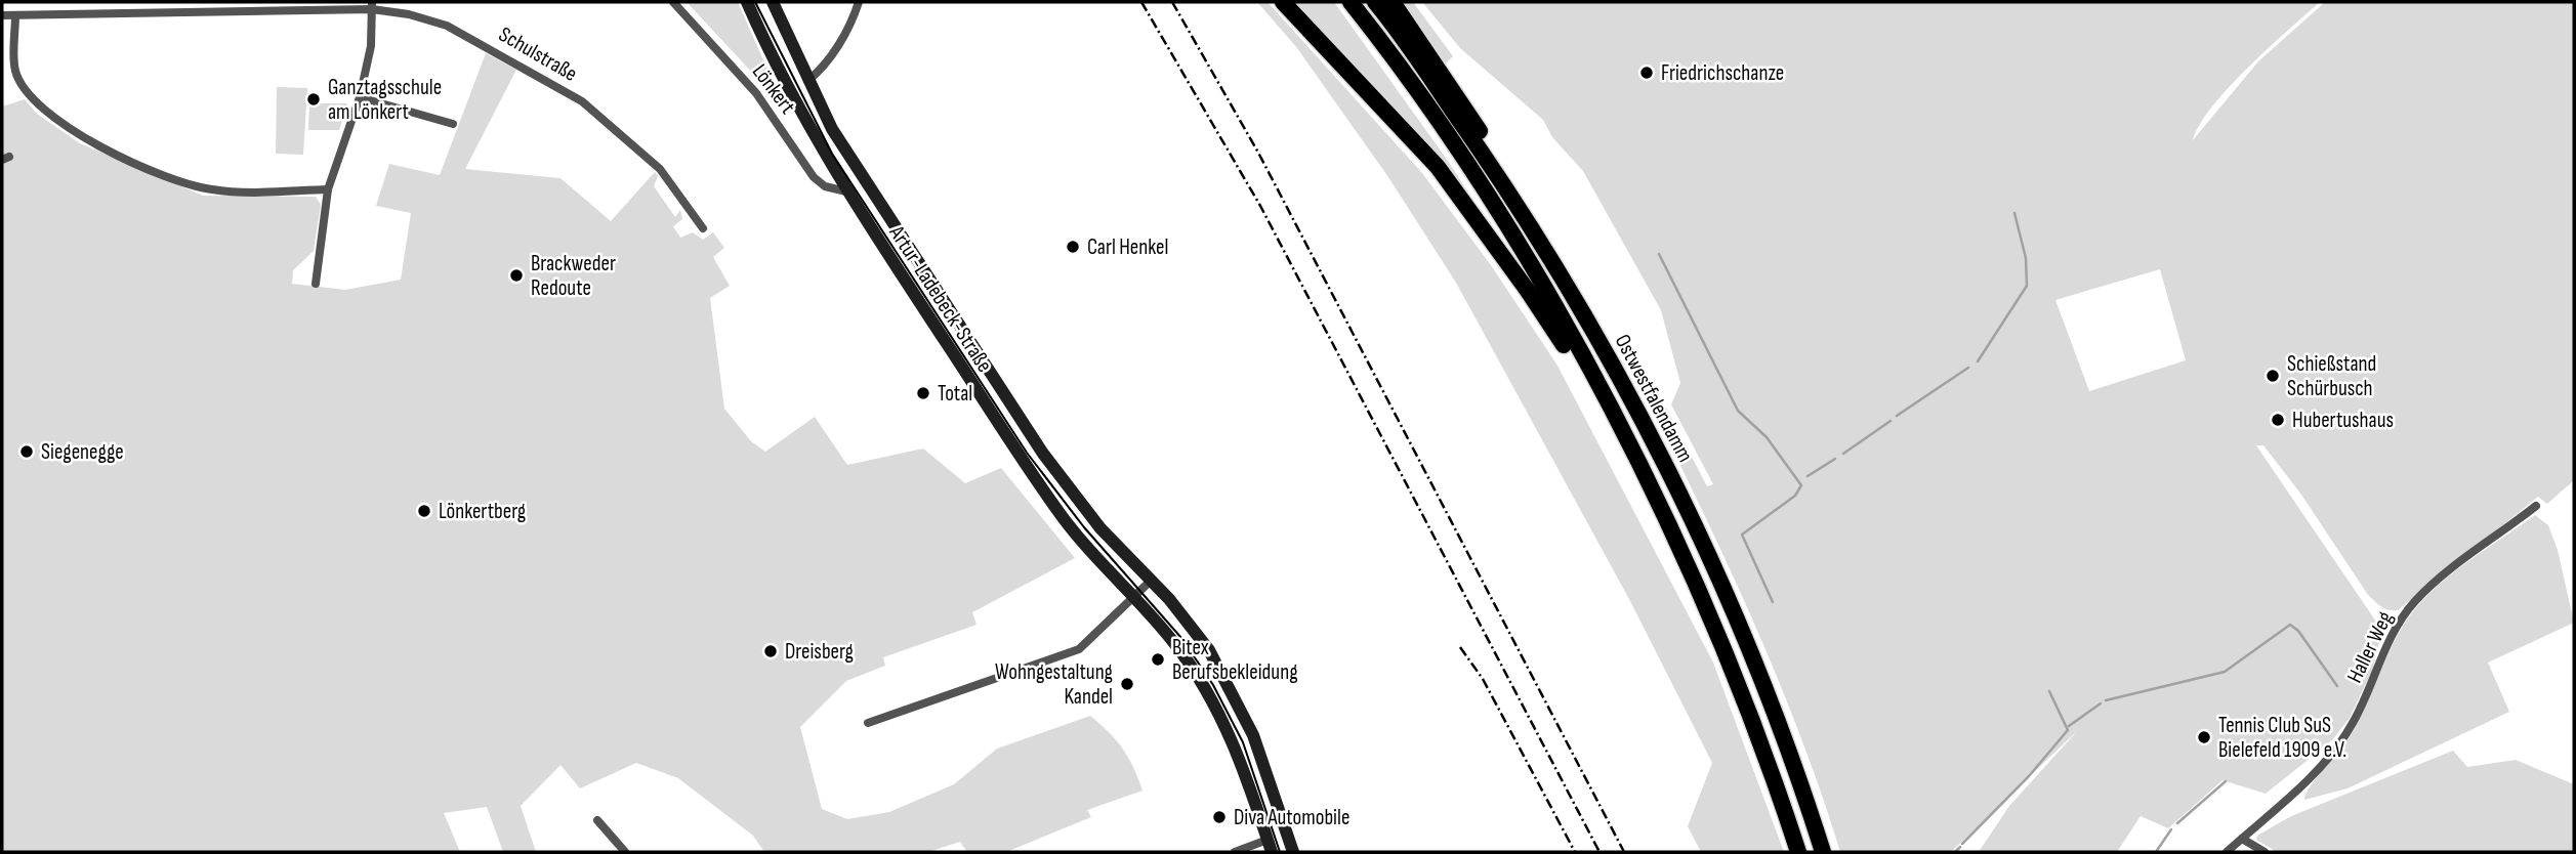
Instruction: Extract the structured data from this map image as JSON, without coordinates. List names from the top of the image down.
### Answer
{
  "streets": {
    "highway": ["Ostwestfalendamm"],
    "street": [
      "Schulstraße",
      "Lönkert",
      "Artur-Ladebeck-Straße",
      "Haller Weg"
    ]
  },
  "crossings": [
    ["Lönkert", "Artur-Ladebeck-Straße"]
  ],
  "places": [
    "Friedrichschanze",
    "Ganztagsschule am Lönkert",
    "Carl Henkel",
    "Brackweder Redoute",
    "Schießstand Schürbusch",
    "Total",
    "Hubertushaus",
    "Siegenegge",
    "Lönkertberg",
    "Dreisberg",
    "Bitex Berufsbekleidung",
    "Wohngestaltung Kandel",
    "Tennis Club SuS Bielefeld 1909 e.V.",
    "Diva Automobile"
  ]
}
